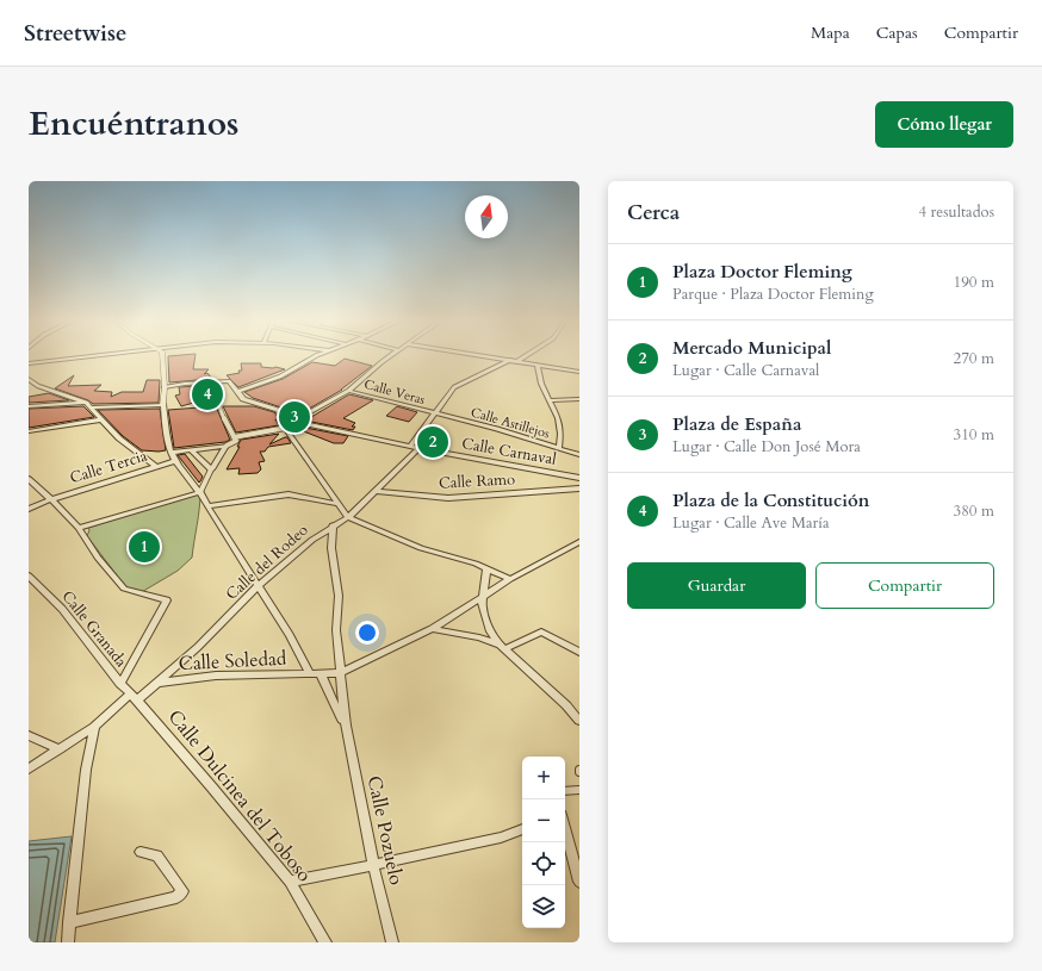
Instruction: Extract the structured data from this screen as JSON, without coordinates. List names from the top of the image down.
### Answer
{
  "streets": {
    "street": [
      "Calle Veras",
      "Calle Astillejos",
      "Calle Carnaval",
      "Calle Tercia",
      "Calle Ramo",
      "Calle del Rodeo",
      "Calle Granada",
      "Calle Soledad",
      "Calle Dulcinea del Toboso",
      "Calle Pozuelo"
    ]
  },
  "crossings": [
    ["Calle Veras", "Calle Astillejos"],
    ["Calle Veras", "Calle del Rodeo"],
    ["Calle Astillejos", "Calle del Rodeo"],
    ["Calle Carnaval", "Calle del Rodeo"],
    ["Calle Ramo", "Calle del Rodeo"],
    ["Calle del Rodeo", "Calle Granada"],
    ["Calle del Rodeo", "Calle Soledad"],
    ["Calle del Rodeo", "Calle Dulcinea del Toboso"],
    ["Calle del Rodeo", "Calle Pozuelo"],
    ["Calle Granada", "Calle Dulcinea del Toboso"],
    ["Calle Soledad", "Calle Pozuelo"]
  ],
  "north": "top",
  "page": {
    "header": "Streetwise",
    "nav": ["Mapa", "Capas", "Compartir"],
    "title": "Encuéntranos",
    "buttons": [
      "Cómo llegar",
      ["Guardar", "Compartir"]
    ],
    "heading": ["Cerca", "4 resultados"],
    "list": [
      {
        "mark": "1",
        "name": "Plaza Doctor Fleming",
        "note": "Parque · Plaza Doctor Fleming",
        "value": "190 m"
      },
      {
        "mark": "2",
        "name": "Mercado Municipal",
        "note": "Lugar · Calle Carnaval",
        "value": "270 m"
      },
      {
        "mark": "3",
        "name": "Plaza de España",
        "note": "Lugar · Calle Don José Mora",
        "value": "310 m"
      },
      {
        "mark": "4",
        "name": "Plaza de la Constitución",
        "note": "Lugar · Calle Ave María",
        "value": "380 m"
      }
    ],
    "pins": [
      "4",
      "3",
      "2",
      "1"
    ],
    "map_buttons": ["+", "−"]
  }
}
